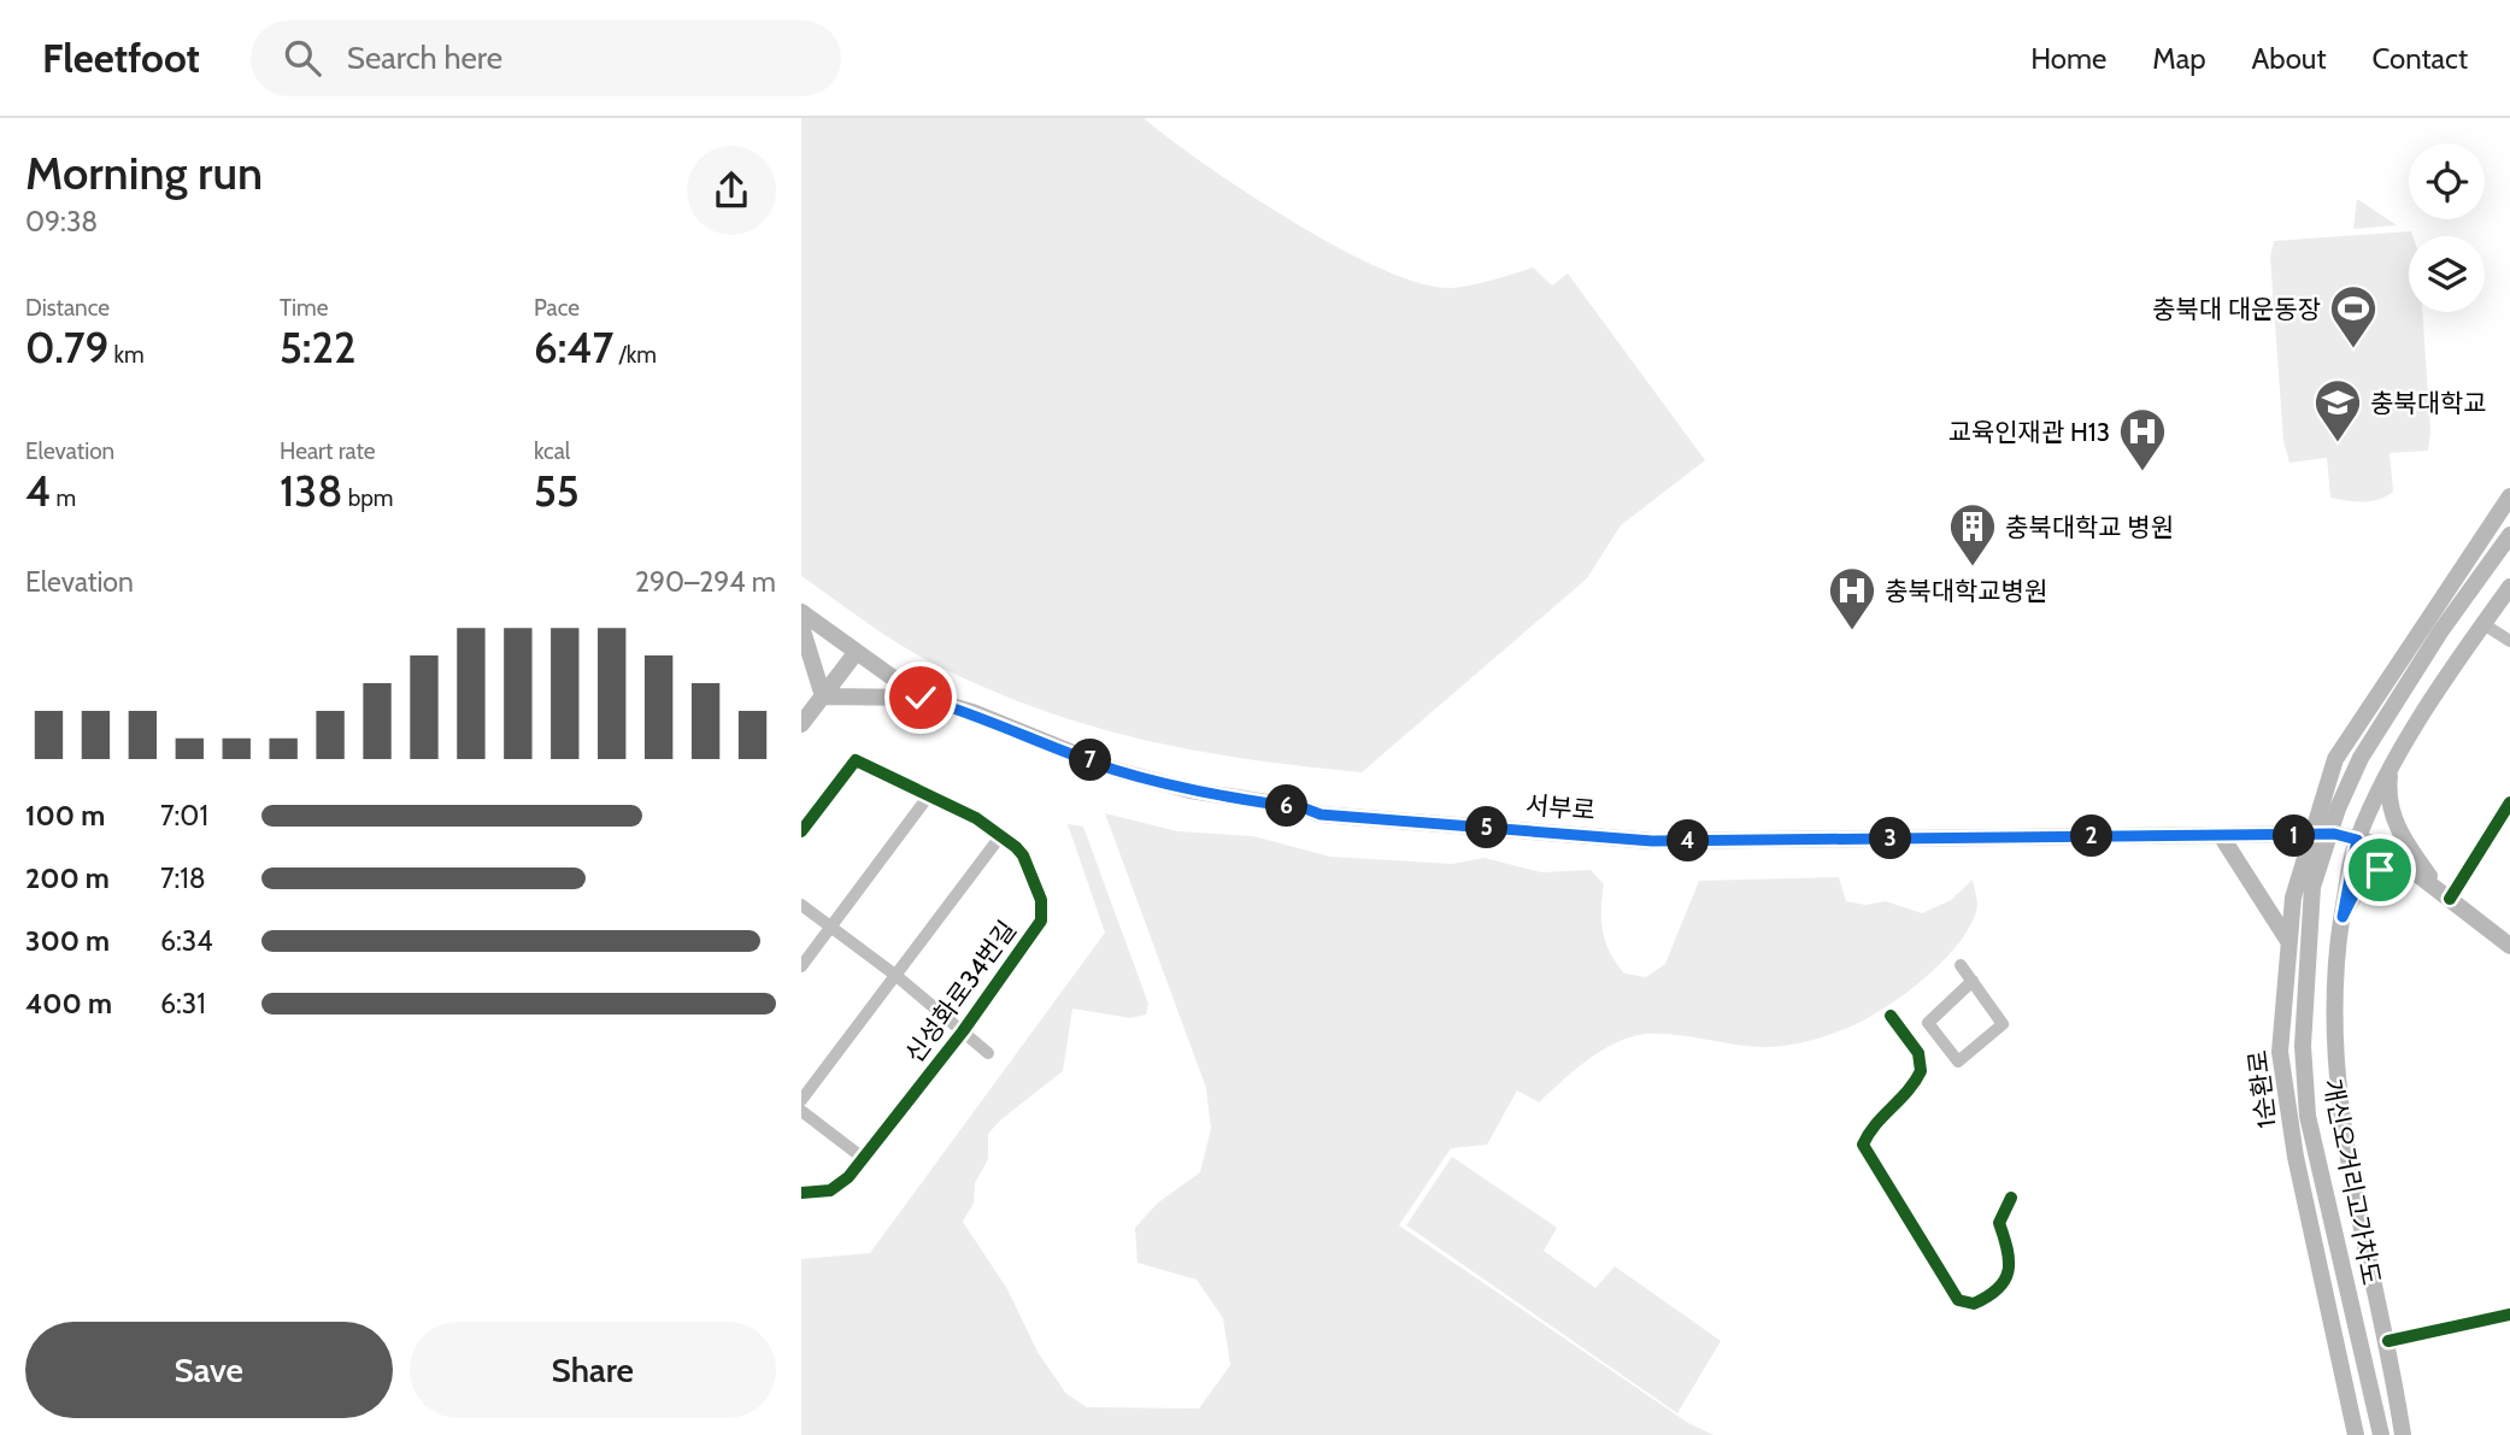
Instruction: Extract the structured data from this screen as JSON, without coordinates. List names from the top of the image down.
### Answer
{
  "streets": {
    "main road": ["서부로", "1순환로", "개신오거리고가차도"],
    "street": ["신성화로34번길"]
  },
  "crossings": [
    ["서부로", "1순환로"]
  ],
  "places": {
    "sports": ["충북대 대운동장"],
    "school or university": ["충북대학교"],
    "hospital": ["교육인재관 H13", "충북대학교병원"],
    "building": ["충북대학교 병원"]
  },
  "page": {
    "header": "Fleetfoot",
    "search": "Search here",
    "nav": [
      "Home",
      "Map",
      "About",
      "Contact"
    ],
    "heading": ["Morning run", "09:38"],
    "stats": [
      ["Distance", "0.79 km"],
      ["Time", "5:22"],
      ["Pace", "6:47 /km"],
      ["Elevation", "4 m"],
      ["Heart rate", "138 bpm"],
      ["kcal", "55"]
    ],
    "chart": ["Elevation", "290–294 m"],
    "pins": [
      "7",
      "6",
      "5",
      "1",
      "2",
      "3",
      "4"
    ],
    "list": [
      {
        "name": "100 m",
        "note": "7:01"
      },
      {
        "name": "200 m",
        "note": "7:18"
      },
      {
        "name": "300 m",
        "note": "6:34"
      },
      {
        "name": "400 m",
        "note": "6:31"
      }
    ],
    "buttons": ["Save", "Share"]
  }
}
